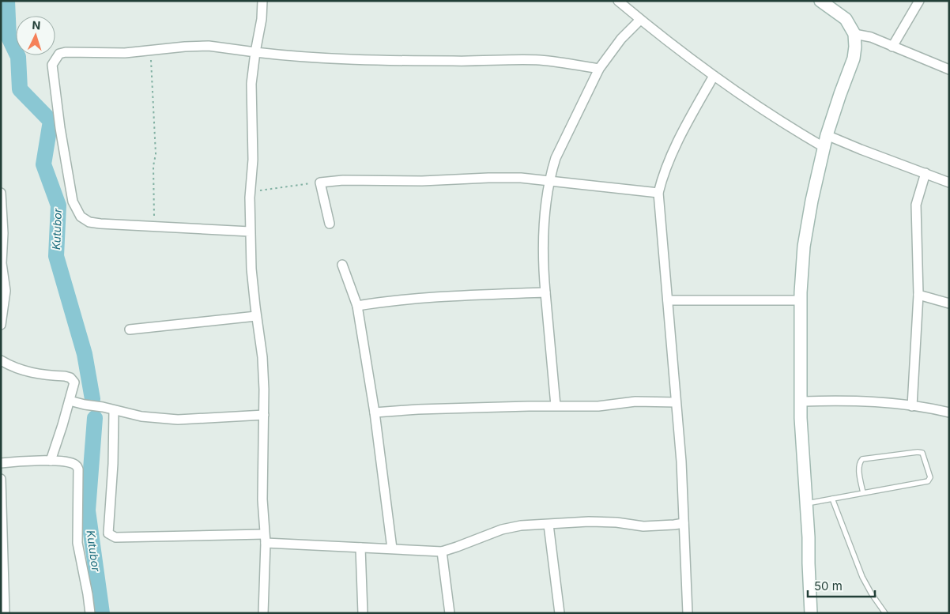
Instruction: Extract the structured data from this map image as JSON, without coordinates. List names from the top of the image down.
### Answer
{
  "water": ["Kutubor"],
  "scale_bar": "50 m",
  "north": "top"
}
